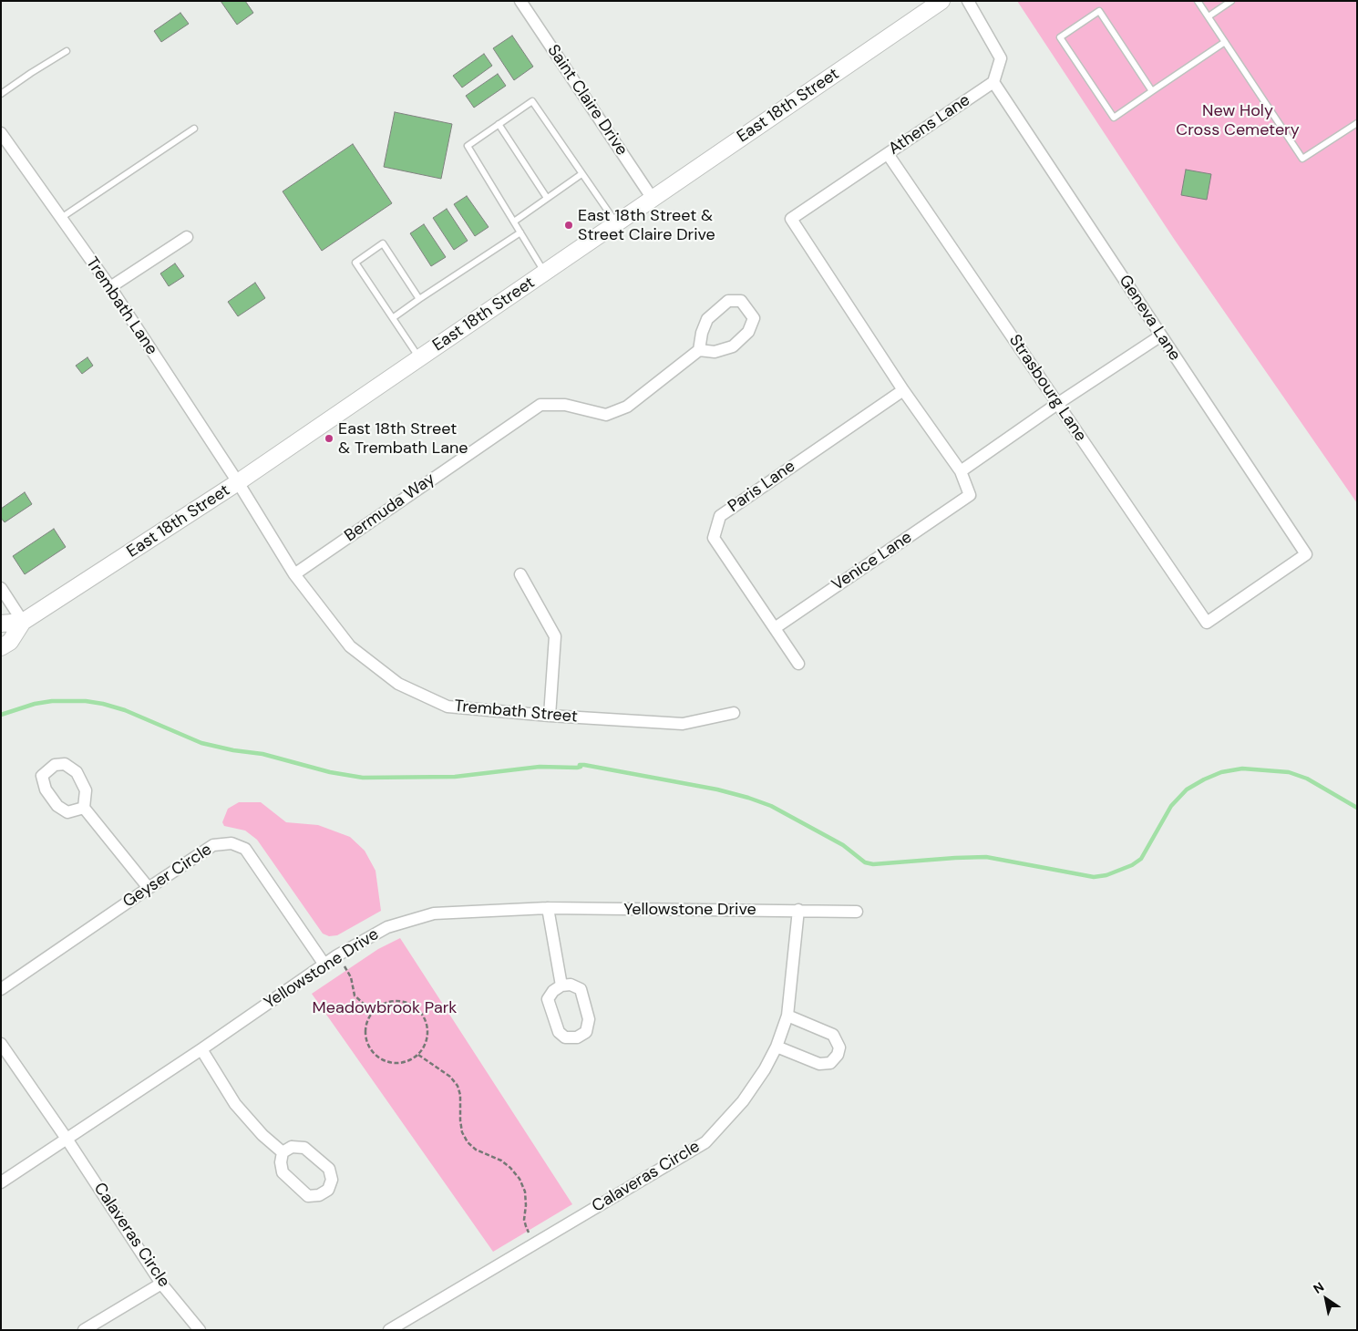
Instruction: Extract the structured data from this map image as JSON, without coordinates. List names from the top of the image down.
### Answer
{
  "streets": {
    "main road": ["East 18th Street"],
    "street": [
      "Saint Claire Drive",
      "Athens Lane",
      "Trembath Lane",
      "Geneva Lane",
      "Strasbourg Lane",
      "Paris Lane",
      "Bermuda Way",
      "Venice Lane",
      "Trembath Street",
      "Geyser Circle",
      "Yellowstone Drive",
      "Calaveras Circle"
    ]
  },
  "crossings": [
    ["Saint Claire Drive", "East 18th Street"],
    ["East 18th Street", "Trembath Lane"],
    ["East 18th Street", "Trembath Street"],
    ["Athens Lane", "Geneva Lane"],
    ["Athens Lane", "Strasbourg Lane"],
    ["Athens Lane", "Paris Lane"],
    ["Trembath Lane", "Trembath Street"],
    ["Geneva Lane", "Strasbourg Lane"],
    ["Paris Lane", "Venice Lane"],
    ["Bermuda Way", "Trembath Street"],
    ["Geyser Circle", "Yellowstone Drive"],
    ["Yellowstone Drive", "Calaveras Circle"]
  ],
  "parks": ["New Holy Cross Cemetery", "Meadowbrook Park"],
  "places": ["East 18th Street & Street Claire Drive", "East 18th Street & Trembath Lane"],
  "north": "top left"
}
